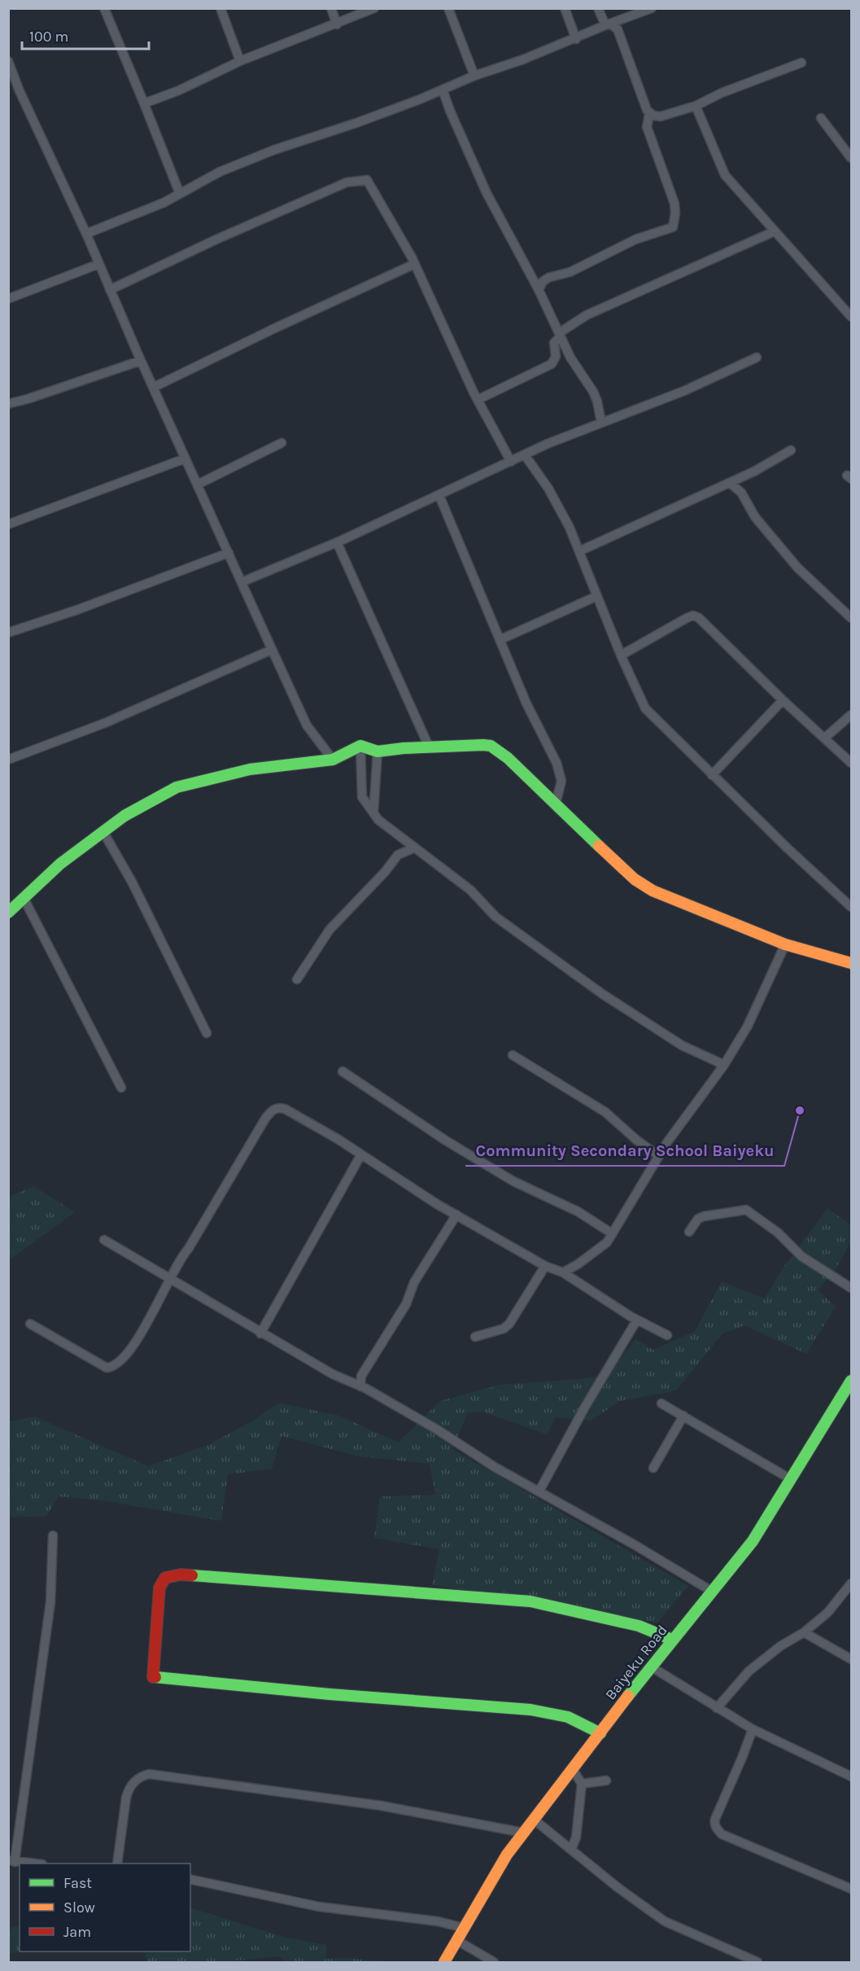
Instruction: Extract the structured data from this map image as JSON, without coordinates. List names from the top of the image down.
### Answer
{
  "streets": {
    "street": ["Baiyeku Road"]
  },
  "places": ["Community Secondary School Baiyeku"],
  "legend": ["Fast", "Slow", "Jam"],
  "scale_bar": "100 m"
}
